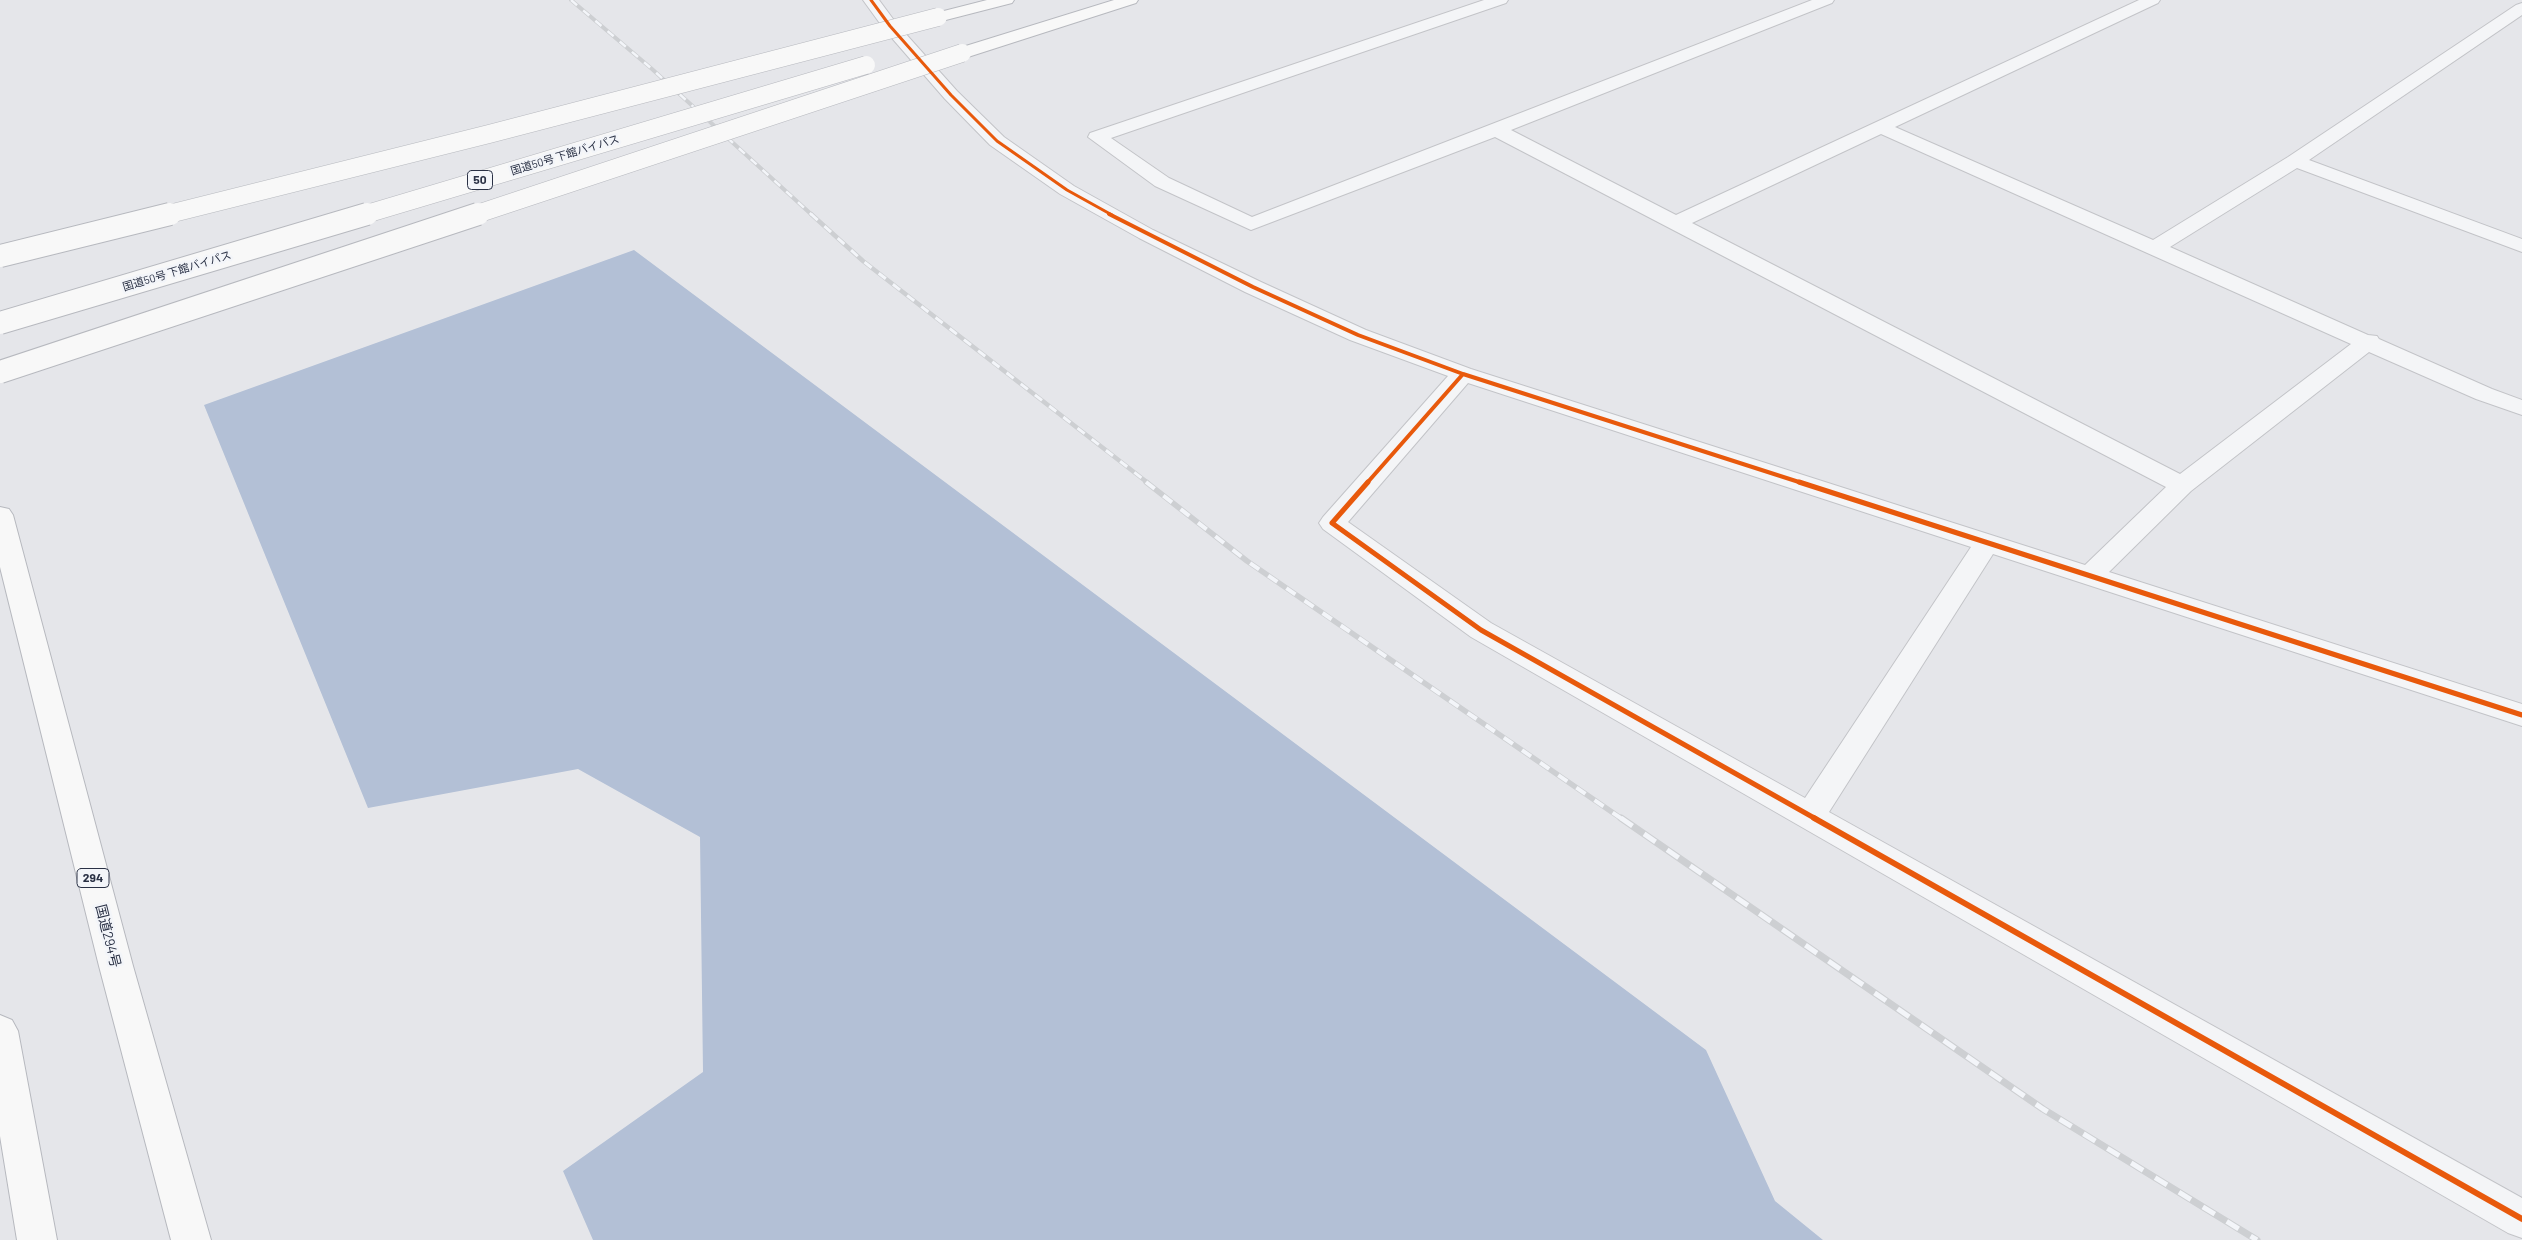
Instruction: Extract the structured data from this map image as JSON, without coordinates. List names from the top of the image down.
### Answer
{
  "streets": {
    "highway": [
      "国道50号 下館バイパス",
      "50",
      "294",
      "国道294号"
    ]
  }
}
